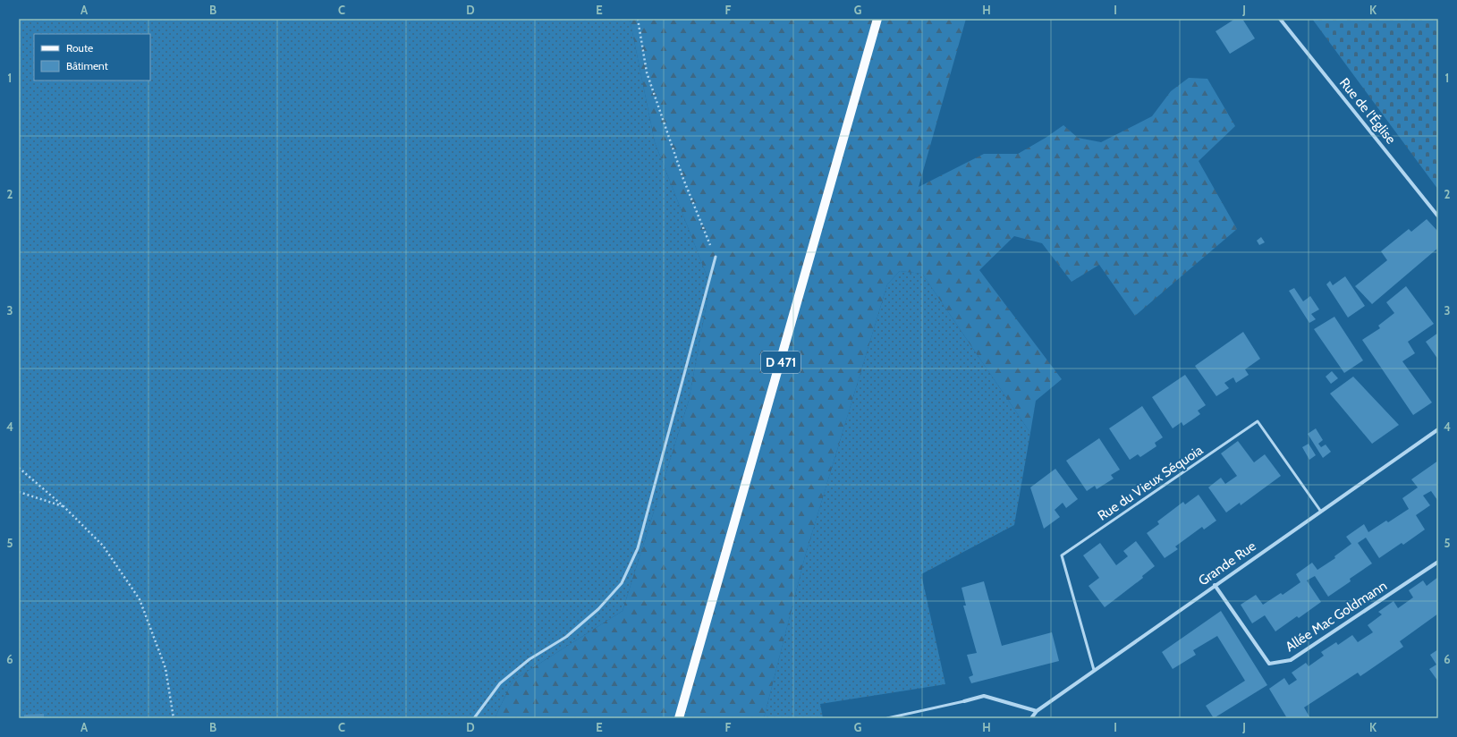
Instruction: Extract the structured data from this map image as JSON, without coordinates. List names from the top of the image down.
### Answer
{
  "streets": {
    "main road": ["D 471"],
    "street": ["Rue de l'Église", "Grande Rue", "Allée Mac Goldmann"],
    "lane": ["Rue du Vieux Séquoia"]
  },
  "crossings": [
    ["Rue du Vieux Séquoia", "Grande Rue"],
    ["Grande Rue", "Allée Mac Goldmann"]
  ],
  "legend": ["Route", "Bâtiment"],
  "grid": {
    "columns": [
      "A",
      "B",
      "C",
      "D",
      "E",
      "F",
      "G",
      "H",
      "I",
      "J",
      "K"
    ],
    "rows": [
      "1",
      "2",
      "3",
      "4",
      "5",
      "6"
    ]
  }
}
